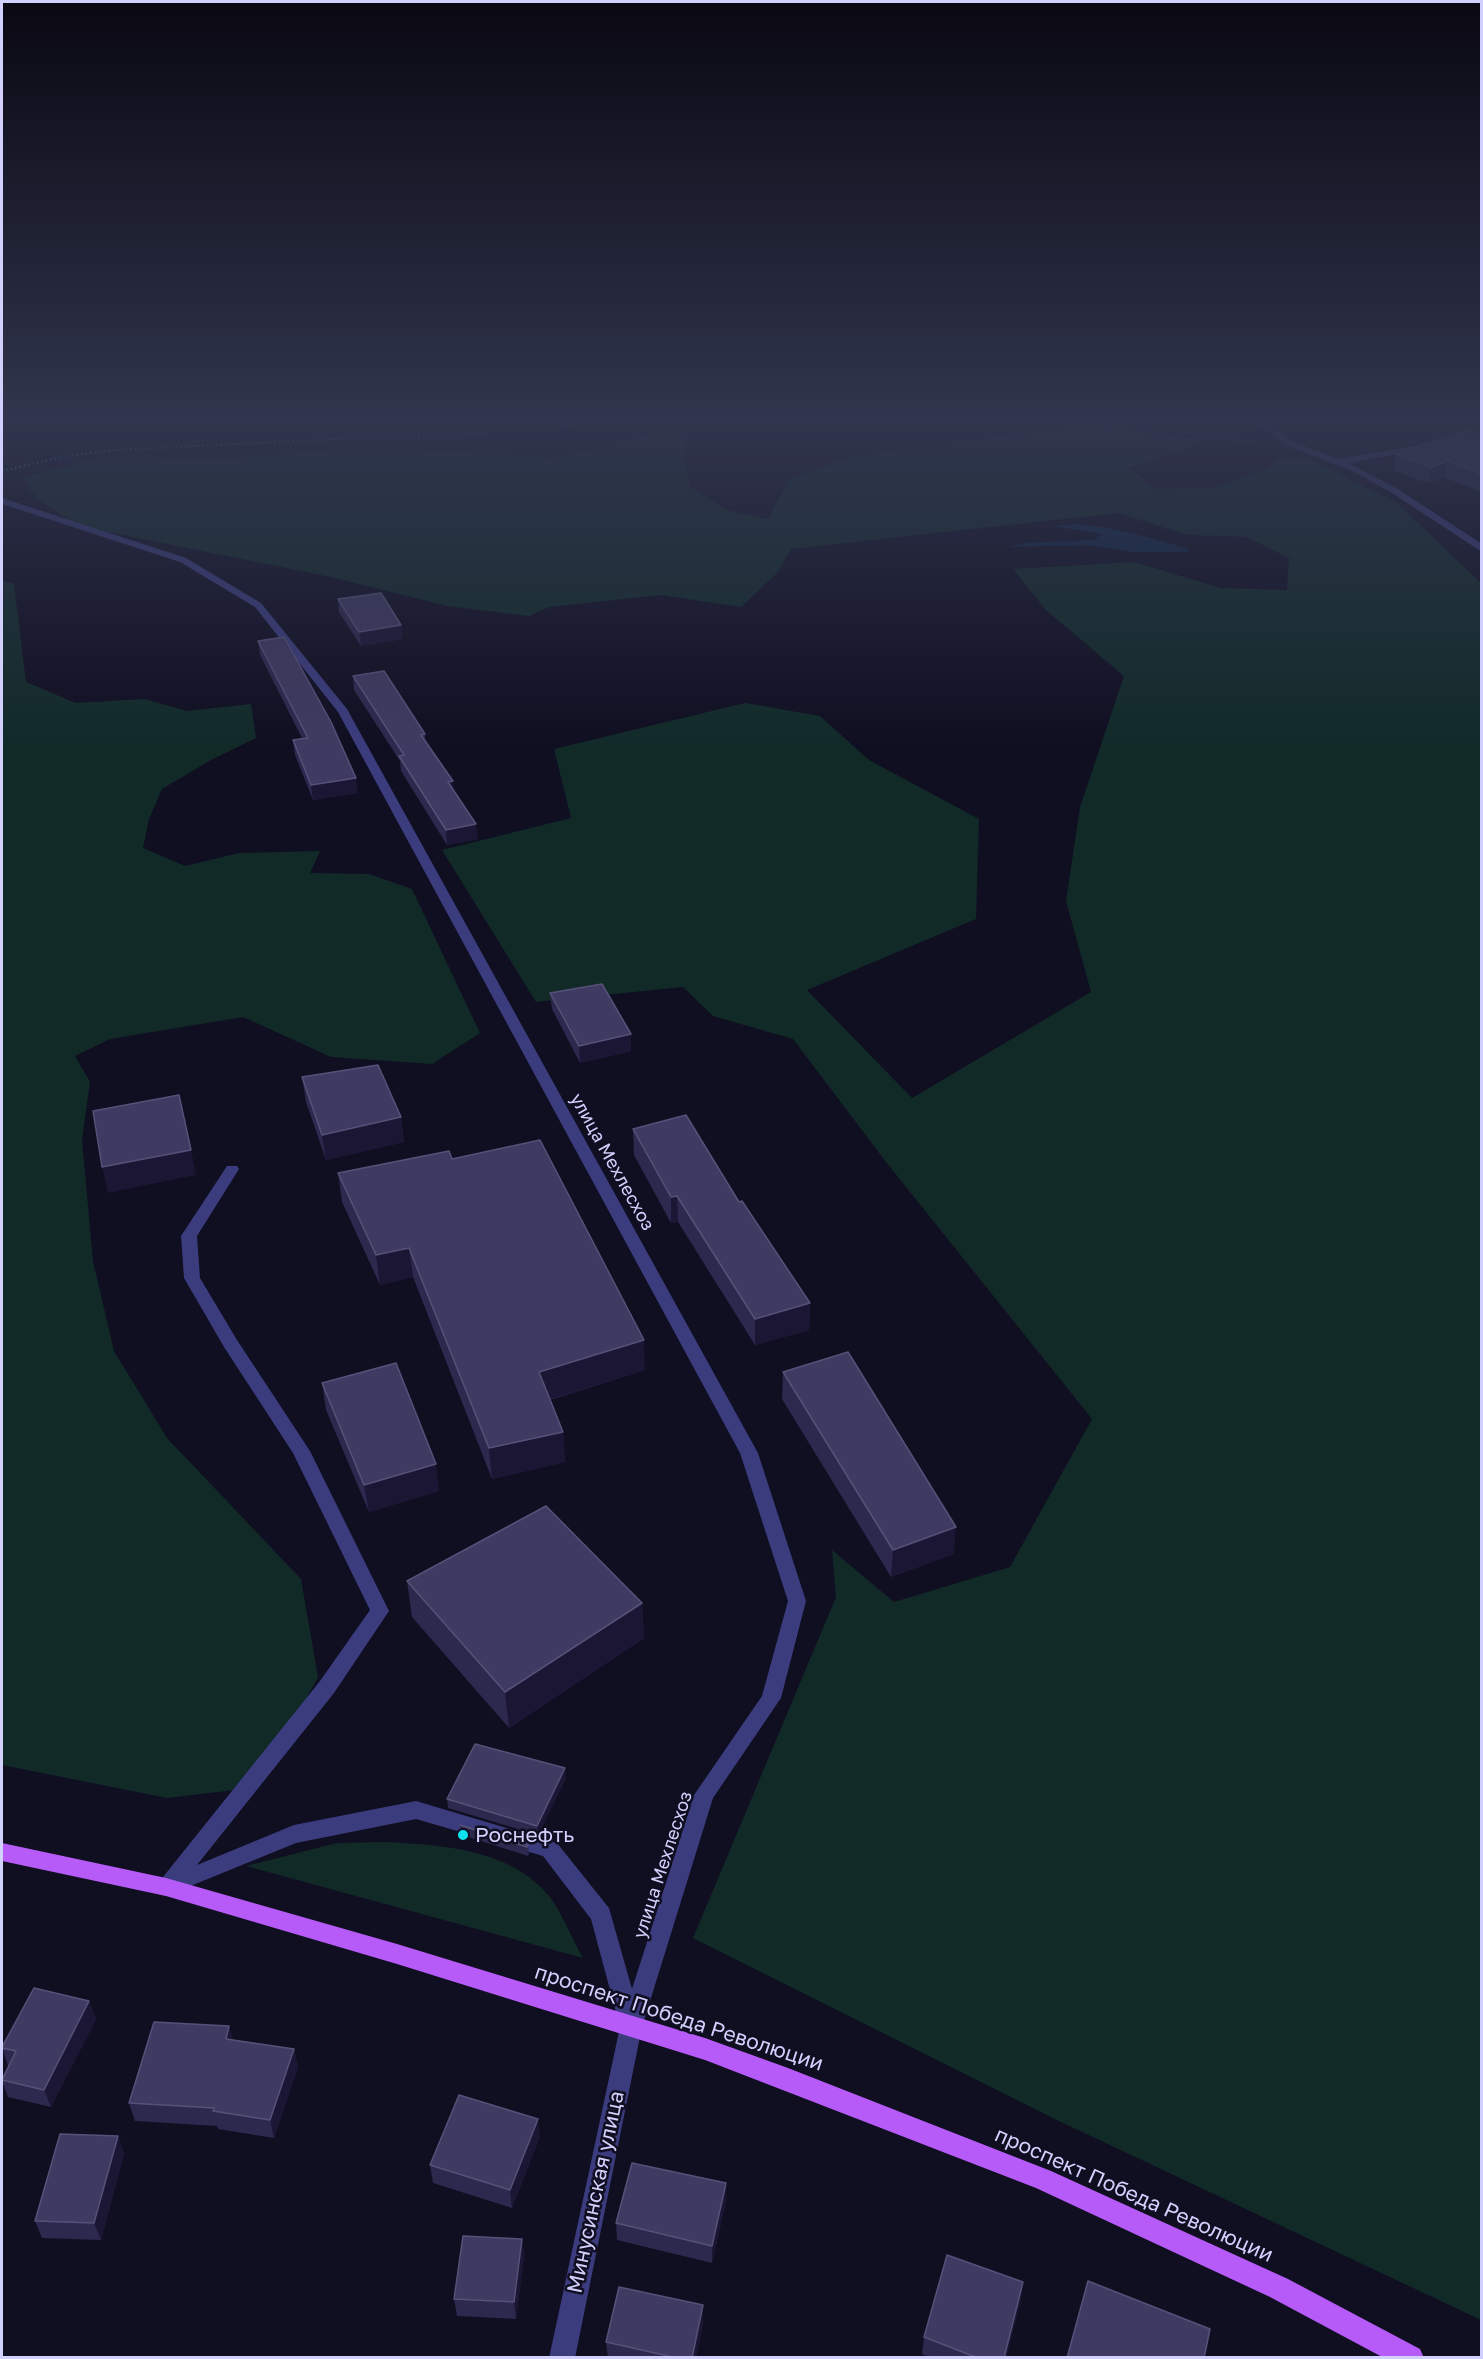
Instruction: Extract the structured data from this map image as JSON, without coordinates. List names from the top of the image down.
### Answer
{
  "streets": {
    "main road": ["проспект Победа Революции"],
    "street": ["улица Мехлесхоз", "Минусинская улица"]
  },
  "crossings": [
    ["улица Мехлесхоз", "проспект Победа Революции"],
    ["улица Мехлесхоз", "Минусинская улица"],
    ["проспект Победа Революции", "Минусинская улица"]
  ],
  "places": ["Роснефть"]
}
